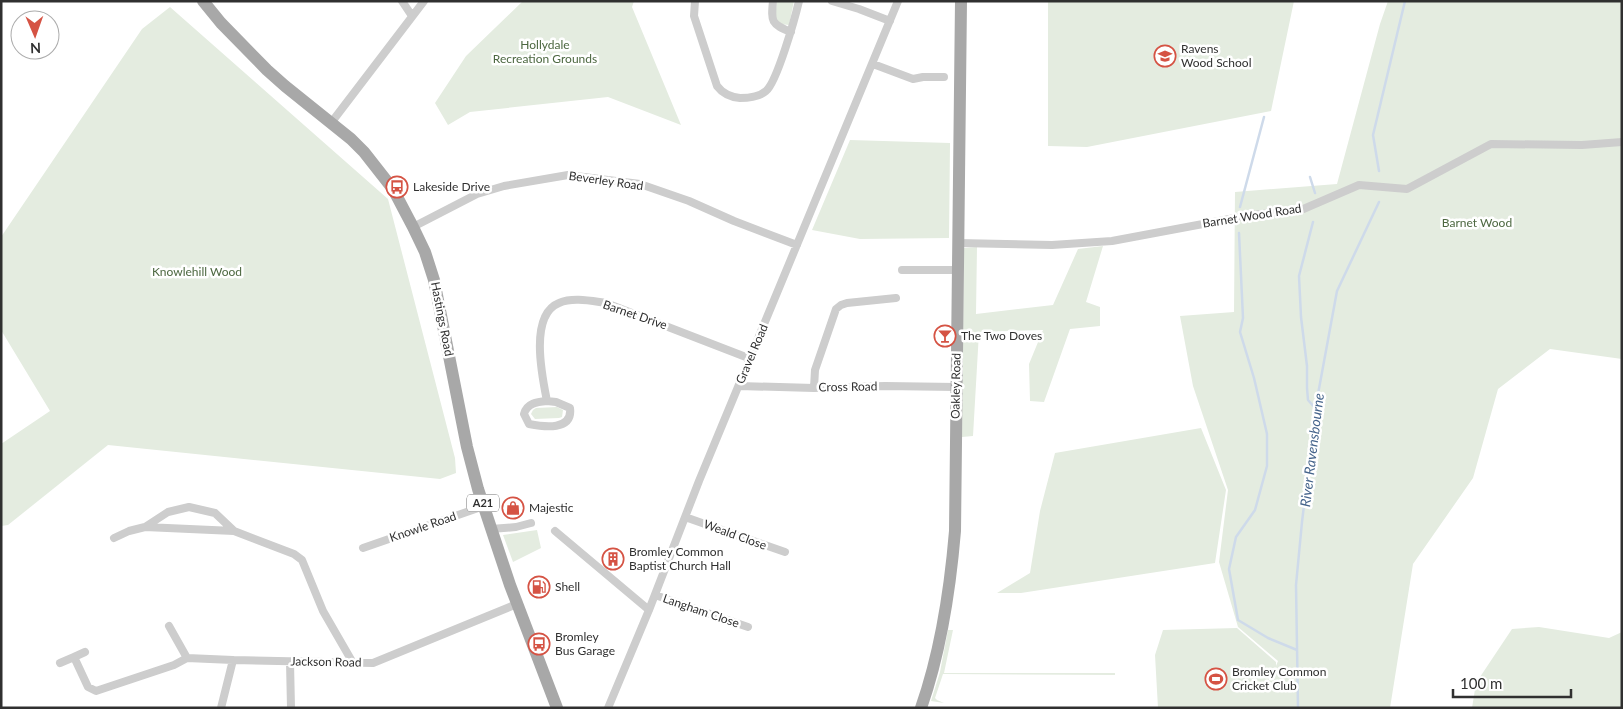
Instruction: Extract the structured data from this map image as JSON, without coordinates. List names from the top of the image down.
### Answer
{
  "streets": {
    "main road": ["Hastings Road", "Oakley Road", "A21"],
    "street": [
      "Beverley Road",
      "Barnet Wood Road",
      "Barnet Drive",
      "Gravel Road",
      "Cross Road",
      "Knowle Road",
      "Weald Close",
      "Langham Close",
      "Jackson Road"
    ]
  },
  "crossings": [
    ["Beverley Road", "Hastings Road"],
    ["Beverley Road", "Gravel Road"],
    ["Barnet Wood Road", "Oakley Road"],
    ["Barnet Drive", "Gravel Road"],
    ["Hastings Road", "Knowle Road"],
    ["Hastings Road", "Jackson Road"],
    ["Gravel Road", "Cross Road"],
    ["Gravel Road", "Weald Close"],
    ["Gravel Road", "Langham Close"],
    ["Oakley Road", "Cross Road"]
  ],
  "water": ["River Ravensbourne"],
  "parks": ["Hollydale Recreation Grounds", "Barnet Wood", "Knowlehill Wood"],
  "places": {
    "school or university": ["Ravens Wood School"],
    "bus stop": ["Lakeside Drive", "Bromley Bus Garage"],
    "bar": ["The Two Doves"],
    "shop": ["Majestic"],
    "building": ["Bromley Common Baptist Church Hall"],
    "fuel station": ["Shell"],
    "sports": ["Bromley Common Cricket Club"]
  },
  "scale_bar": "100 m",
  "north": "bottom"
}
